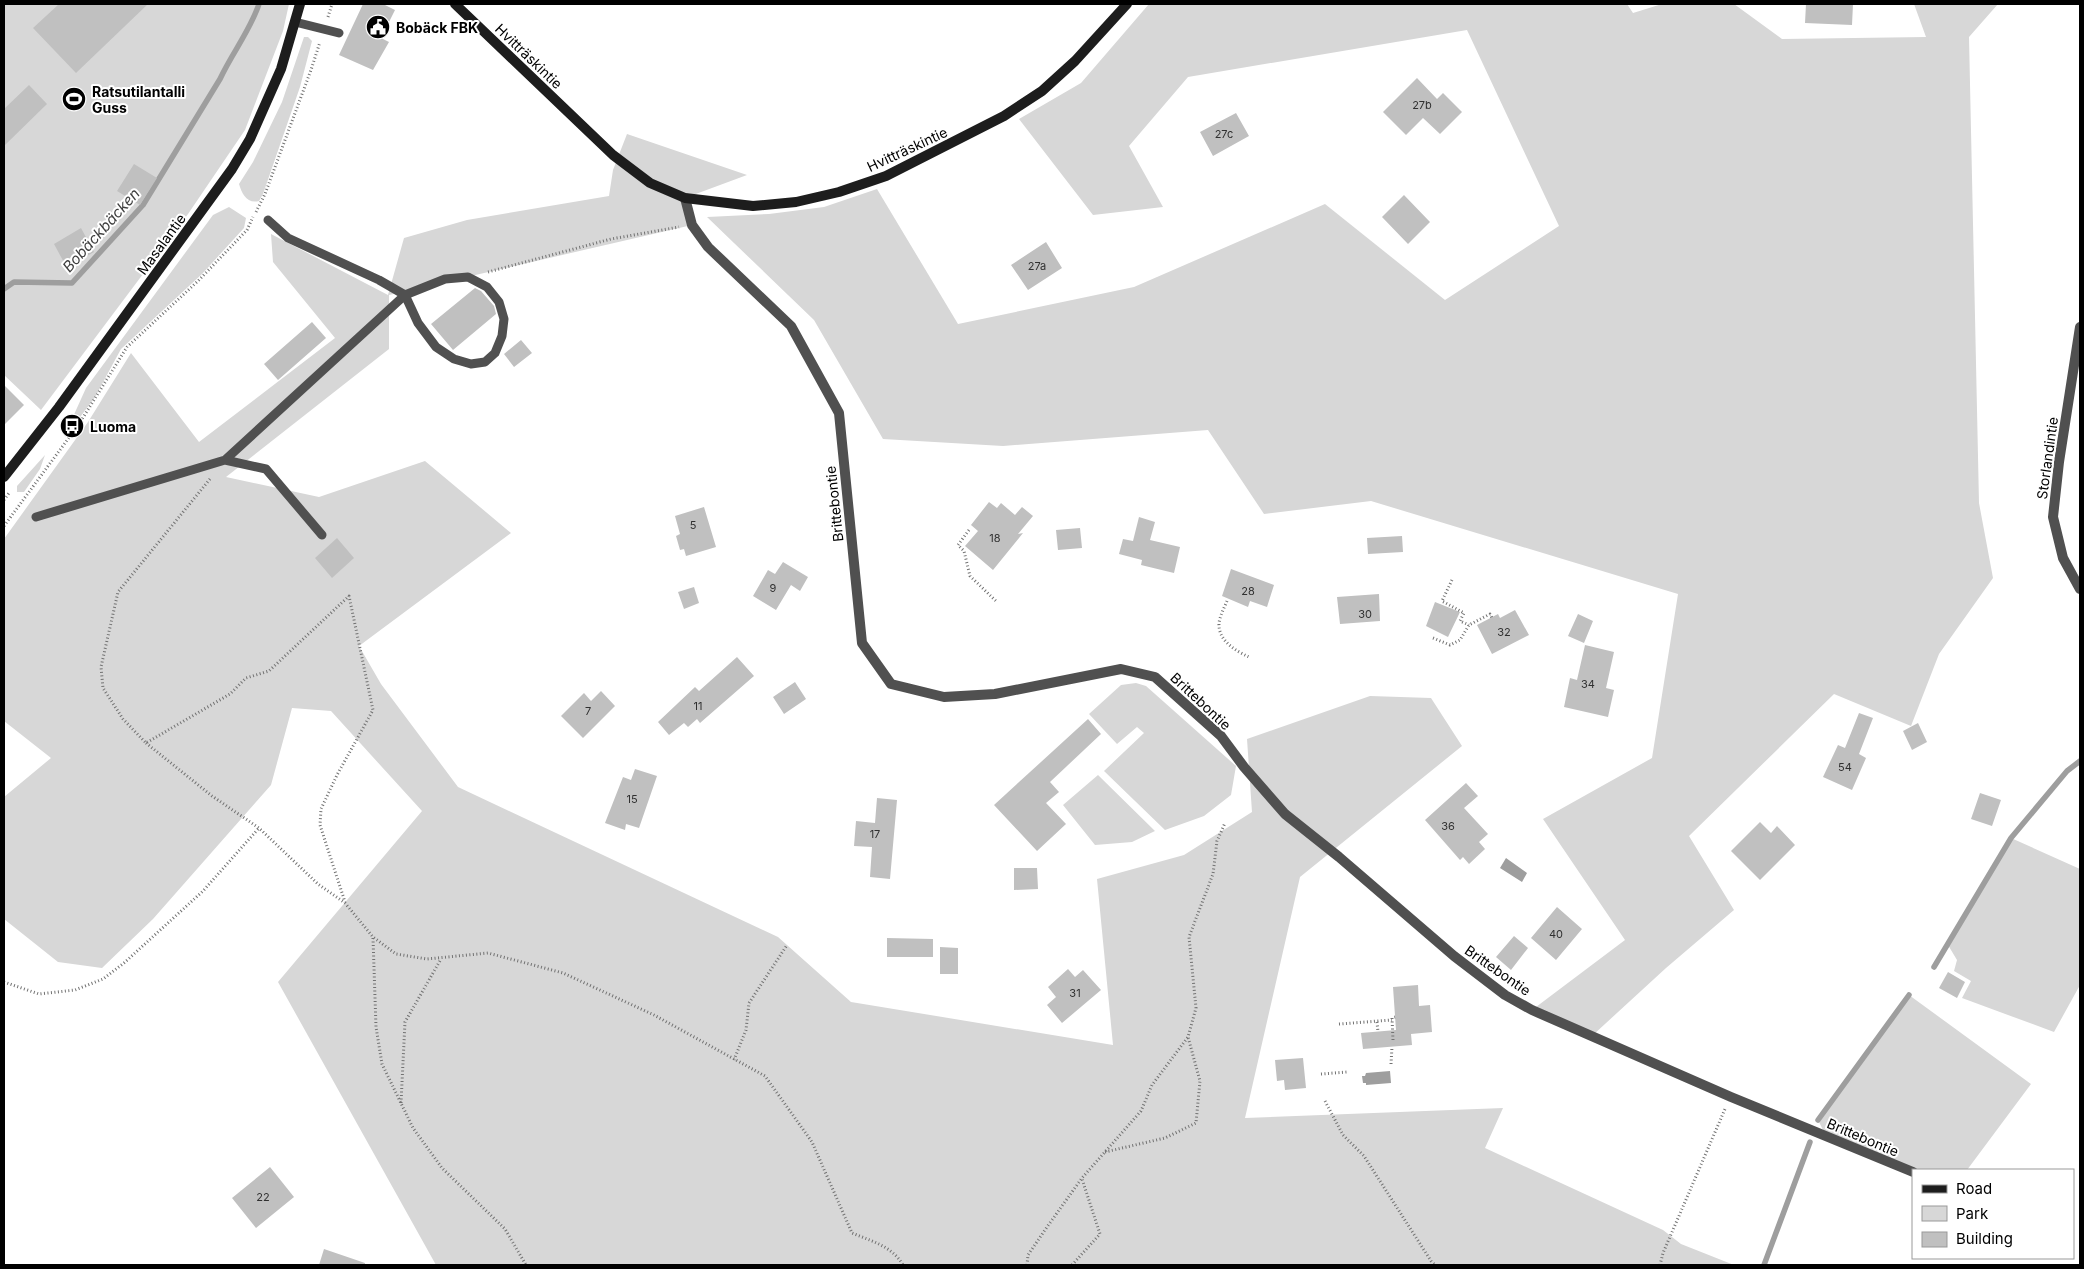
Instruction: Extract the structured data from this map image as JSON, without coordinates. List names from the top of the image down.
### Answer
{
  "streets": {
    "street": [
      "Hvitträskintie",
      "Masalantie",
      "Storlandintie",
      "Brittebontie"
    ]
  },
  "crossings": [
    ["Hvitträskintie", "Brittebontie"]
  ],
  "water": ["Bobäckbäcken"],
  "places": {
    "public building": ["Bobäck FBK"],
    "sports": ["Ratsutilantalli Guss"],
    "bus stop": ["Luoma"]
  },
  "house_numbers": [
    "27b",
    "27c",
    "27a",
    "5",
    "18",
    "9",
    "28",
    "30",
    "32",
    "34",
    "11",
    "7",
    "54",
    "15",
    "36",
    "17",
    "40",
    "31",
    "22"
  ],
  "legend": ["Road", "Park", "Building"]
}
